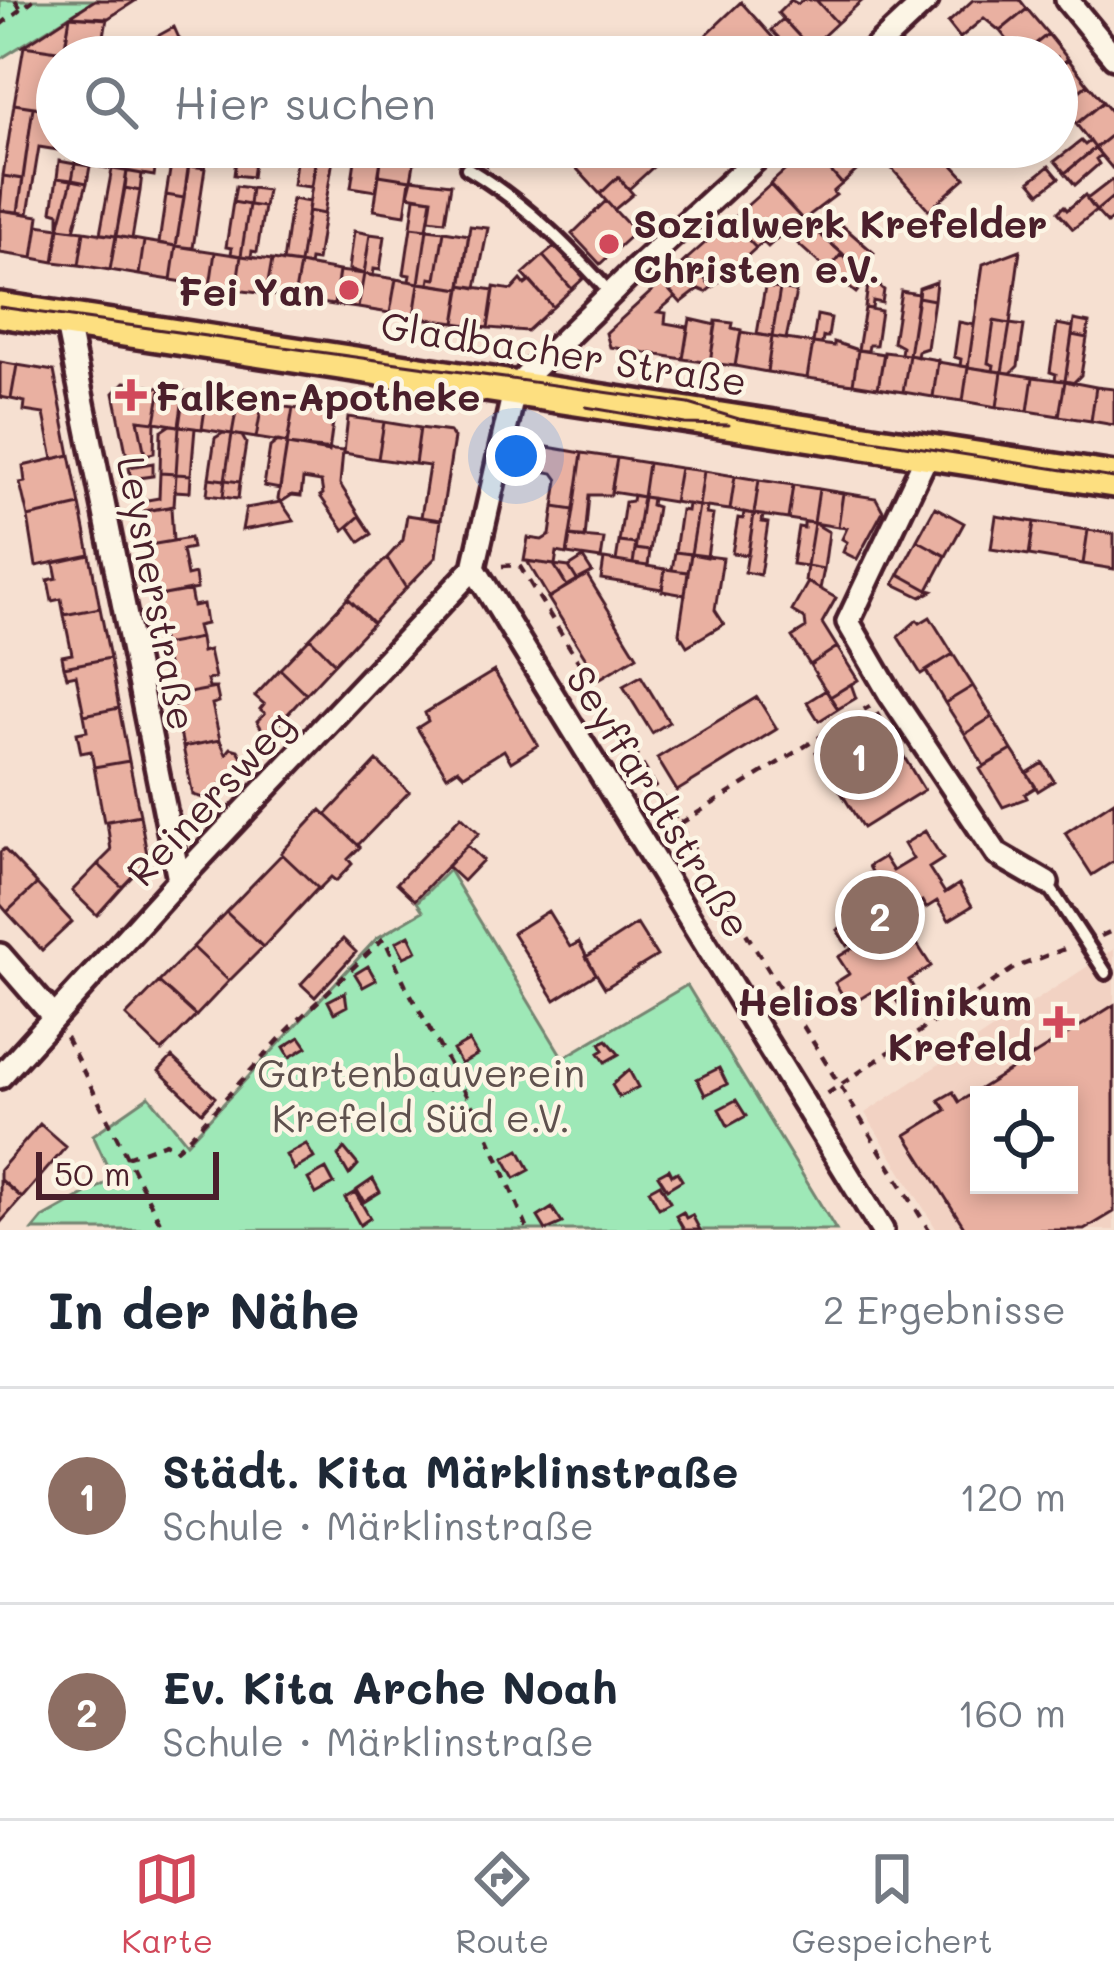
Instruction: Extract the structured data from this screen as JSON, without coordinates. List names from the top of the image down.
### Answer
{
  "streets": {
    "main road": ["Gladbacher Straße"],
    "street": ["Leysnerstraße", "Reinersweg", "Seyffardtstraße"]
  },
  "crossings": [
    ["Gladbacher Straße", "Leysnerstraße"],
    ["Leysnerstraße", "Reinersweg"],
    ["Reinersweg", "Seyffardtstraße"]
  ],
  "parks": ["Gartenbauverein Krefeld Süd e.V."],
  "places": {
    "other": ["Sozialwerk Krefelder Christen e.V.", "Fei Yan"],
    "health": ["Falken-Apotheke", "Helios Klinikum Krefeld"]
  },
  "scale_bar": "50 m",
  "page": {
    "search": "Hier suchen",
    "pins": ["1", "2"],
    "scale": "50 m",
    "heading": ["In der Nähe", "2 Ergebnisse"],
    "list": [
      {
        "mark": "1",
        "name": "Städt. Kita Märklinstraße",
        "note": "Schule · Märklinstraße",
        "value": "120 m"
      },
      {
        "mark": "2",
        "name": "Ev. Kita Arche Noah",
        "note": "Schule · Märklinstraße",
        "value": "160 m"
      }
    ],
    "nav": ["Karte", "Route", "Gespeichert"]
  }
}
